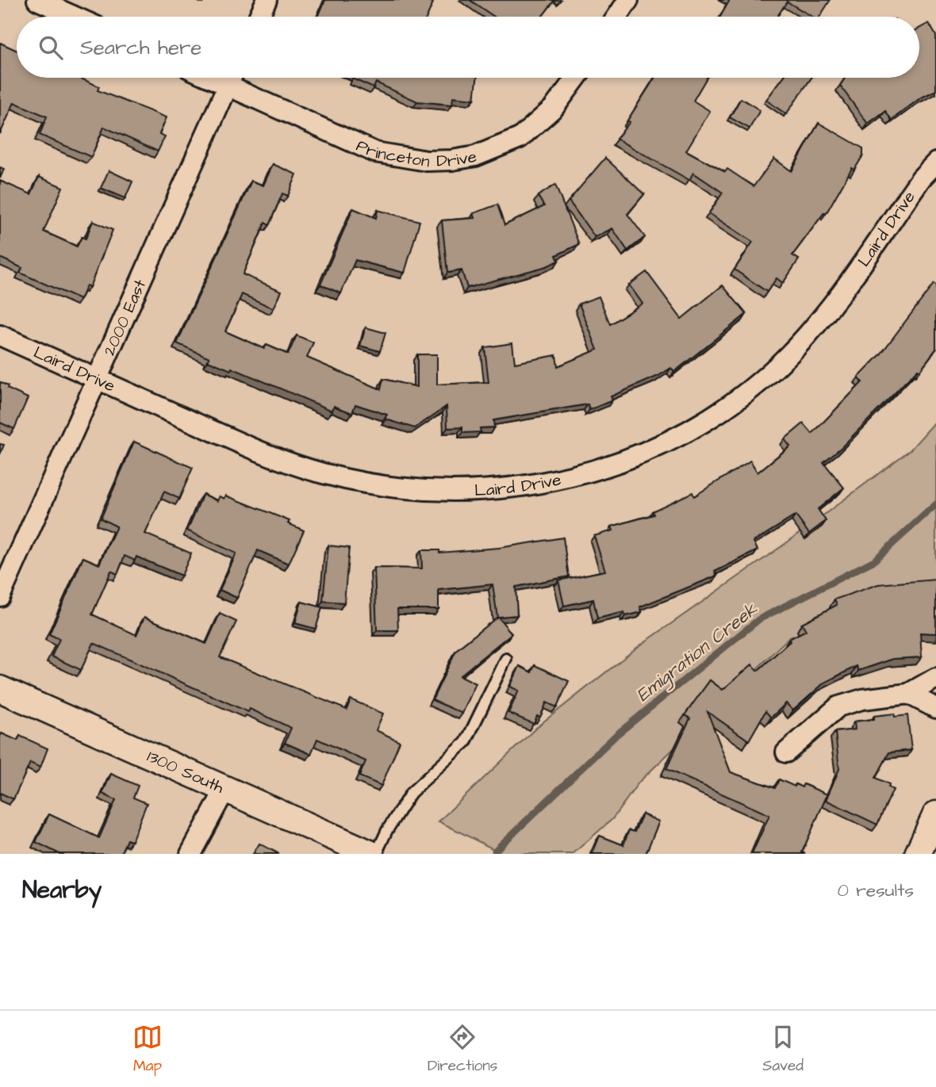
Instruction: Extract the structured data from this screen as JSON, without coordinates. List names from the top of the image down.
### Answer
{
  "streets": {
    "street": [
      "Princeton Drive",
      "Laird Drive",
      "2000 East",
      "1300 South"
    ]
  },
  "crossings": [
    ["Laird Drive", "2000 East"]
  ],
  "water": ["Emigration Creek"],
  "page": {
    "search": "Search here",
    "heading": ["Nearby", "0 results"],
    "nav": ["Map", "Directions", "Saved"]
  }
}
